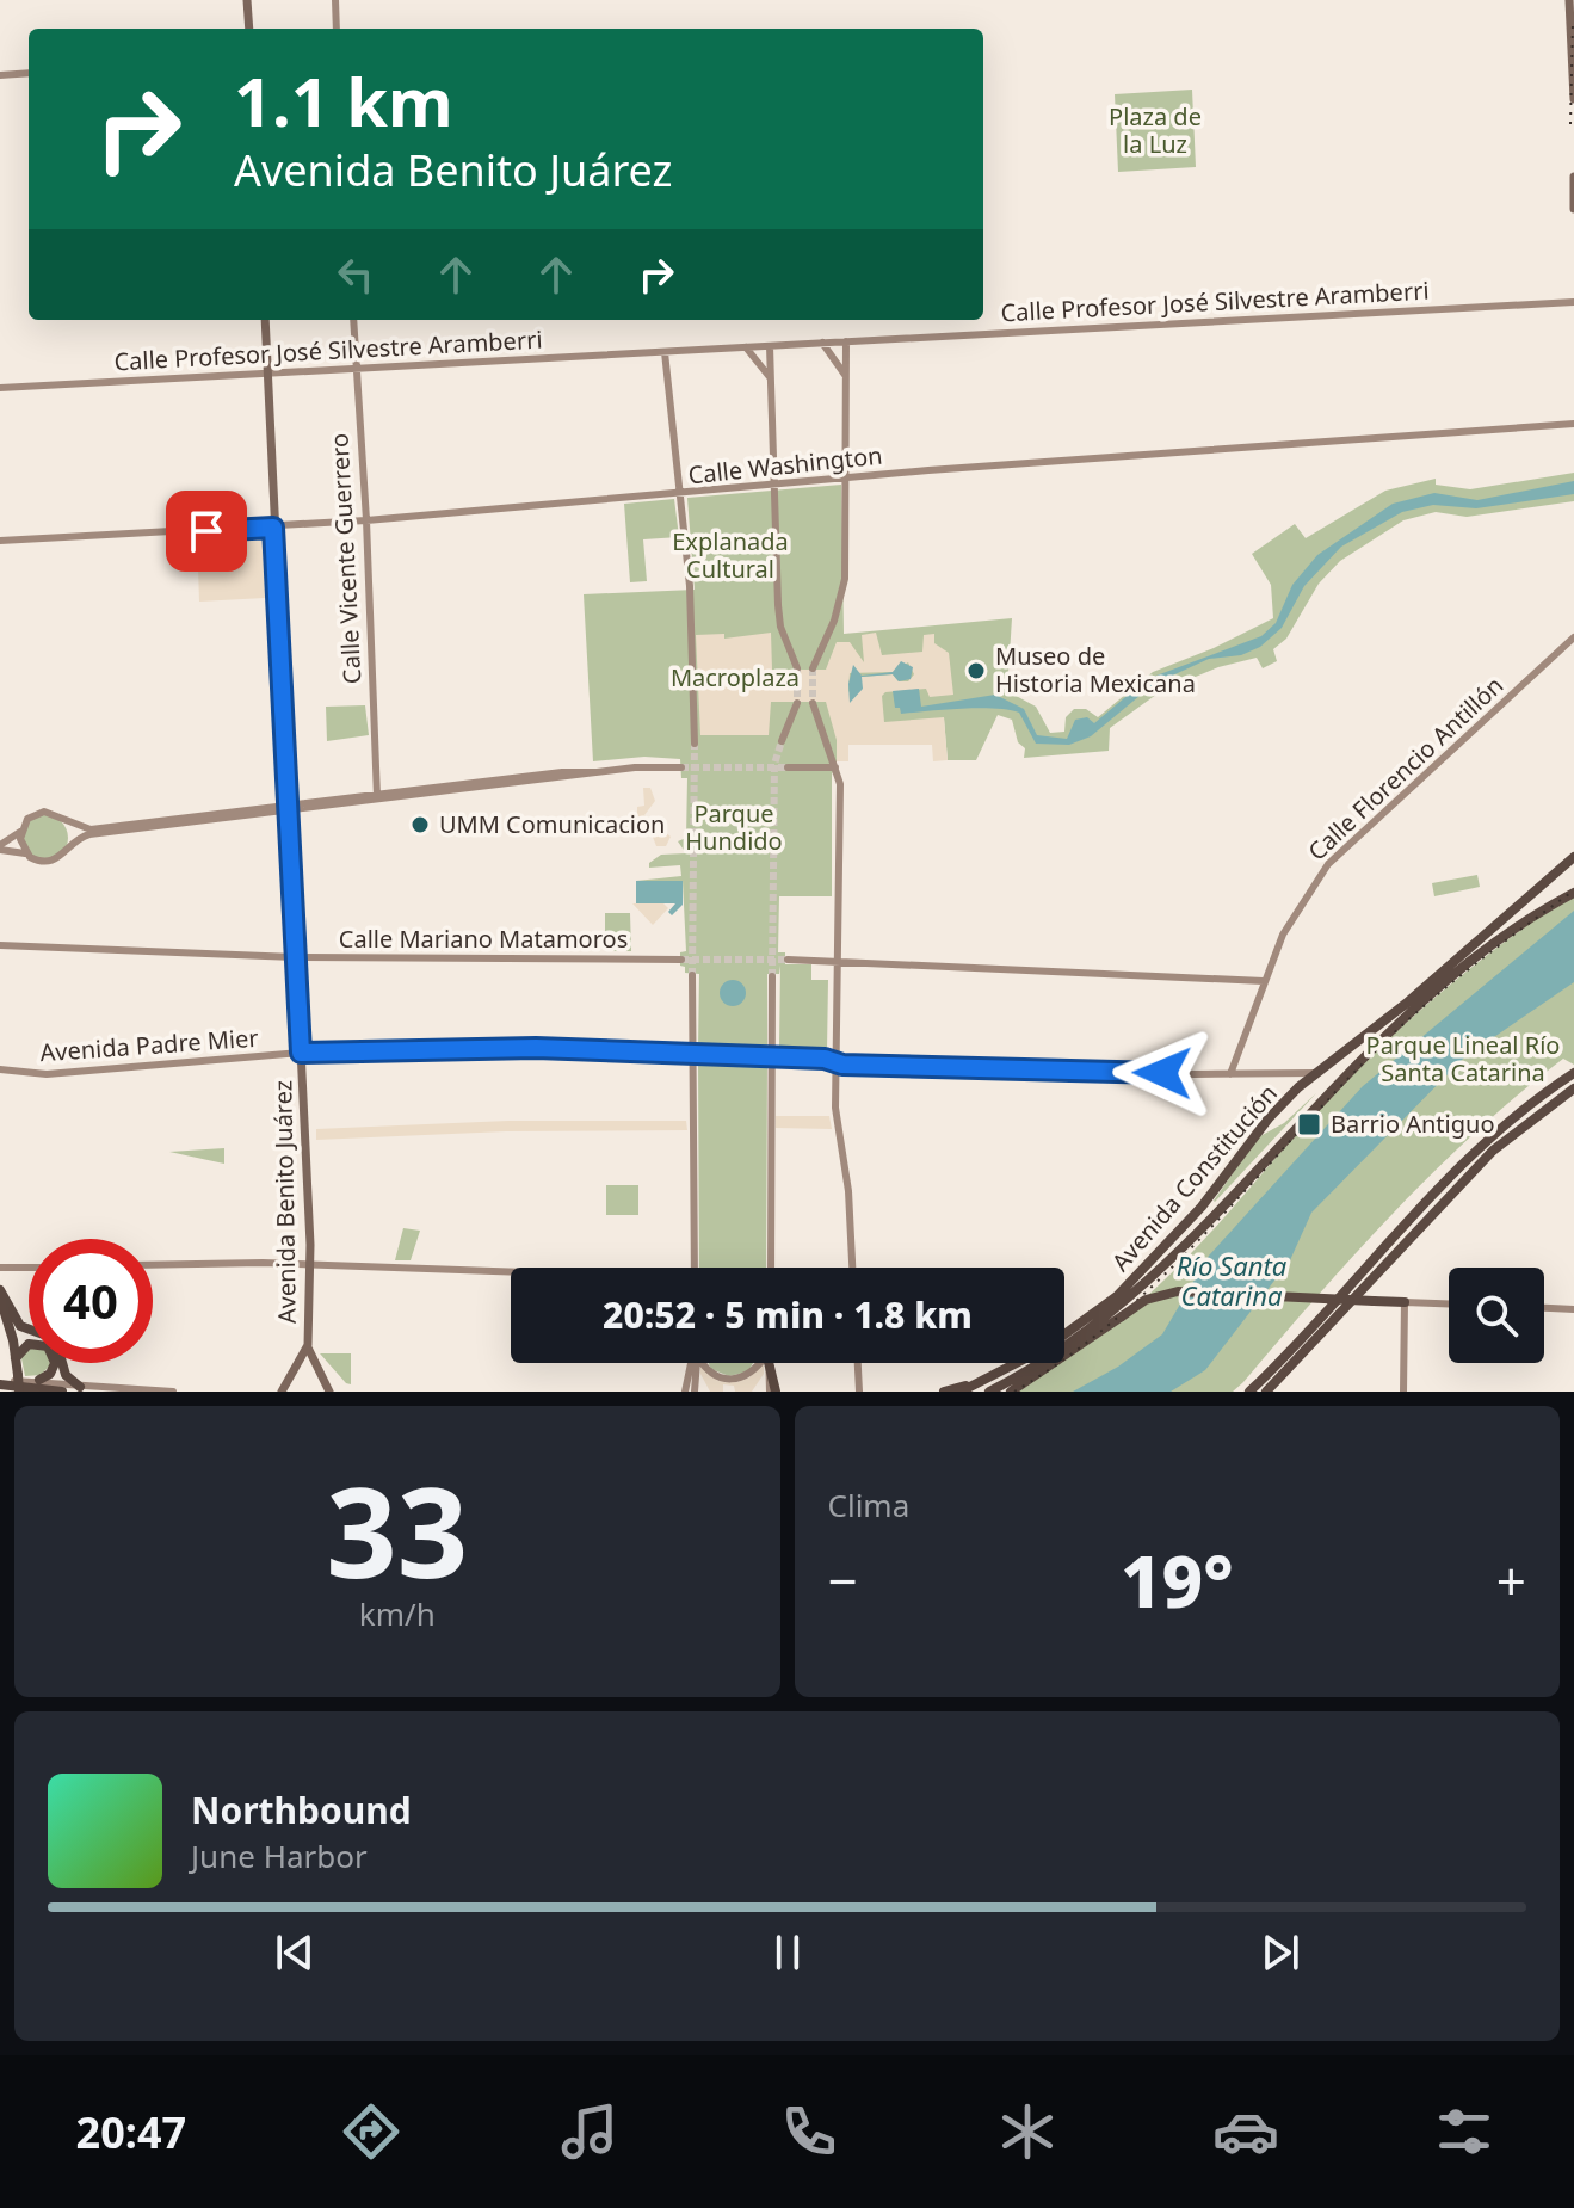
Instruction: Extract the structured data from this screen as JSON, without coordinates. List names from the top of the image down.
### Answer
{
  "streets": {
    "highway": ["Avenida Constitución"],
    "main road": ["Avenida Benito Juárez"],
    "street": [
      "Calle Profesor José Silvestre Aramberri",
      "Calle Washington",
      "Calle Vicente Guerrero",
      "Calle Florencio Antillón",
      "Calle Mariano Matamoros",
      "Avenida Padre Mier"
    ]
  },
  "crossings": [
    ["Calle Profesor José Silvestre Aramberri", "Calle Vicente Guerrero"],
    ["Calle Profesor José Silvestre Aramberri", "Avenida Benito Juárez"],
    ["Calle Washington", "Calle Vicente Guerrero"],
    ["Calle Washington", "Avenida Benito Juárez"],
    ["Calle Florencio Antillón", "Avenida Padre Mier"],
    ["Calle Mariano Matamoros", "Avenida Benito Juárez"],
    ["Avenida Padre Mier", "Avenida Constitución"],
    ["Avenida Padre Mier", "Avenida Benito Juárez"]
  ],
  "water": ["Río Santa Catarina"],
  "parks": [
    "Plaza de la Luz",
    "Explanada Cultural",
    "Macroplaza",
    "Parque Hundido",
    "Parque Lineal Río Santa Catarina"
  ],
  "places": {
    "other": ["Museo de Historia Mexicana", "UMM Comunicacion"],
    "transit": ["Barrio Antiguo"]
  },
  "page": {
    "turn": ["1.1 km", "Avenida Benito Juárez"],
    "limit": "40",
    "trip": "20:52 · 5 min · 1.8 km",
    "tile": [
      ["33", "km/h"],
      "Clima"
    ],
    "heat": ["−", "19°", "+"],
    "song": ["Northbound", "June Harbor"],
    "tabs": "20:47"
  }
}
